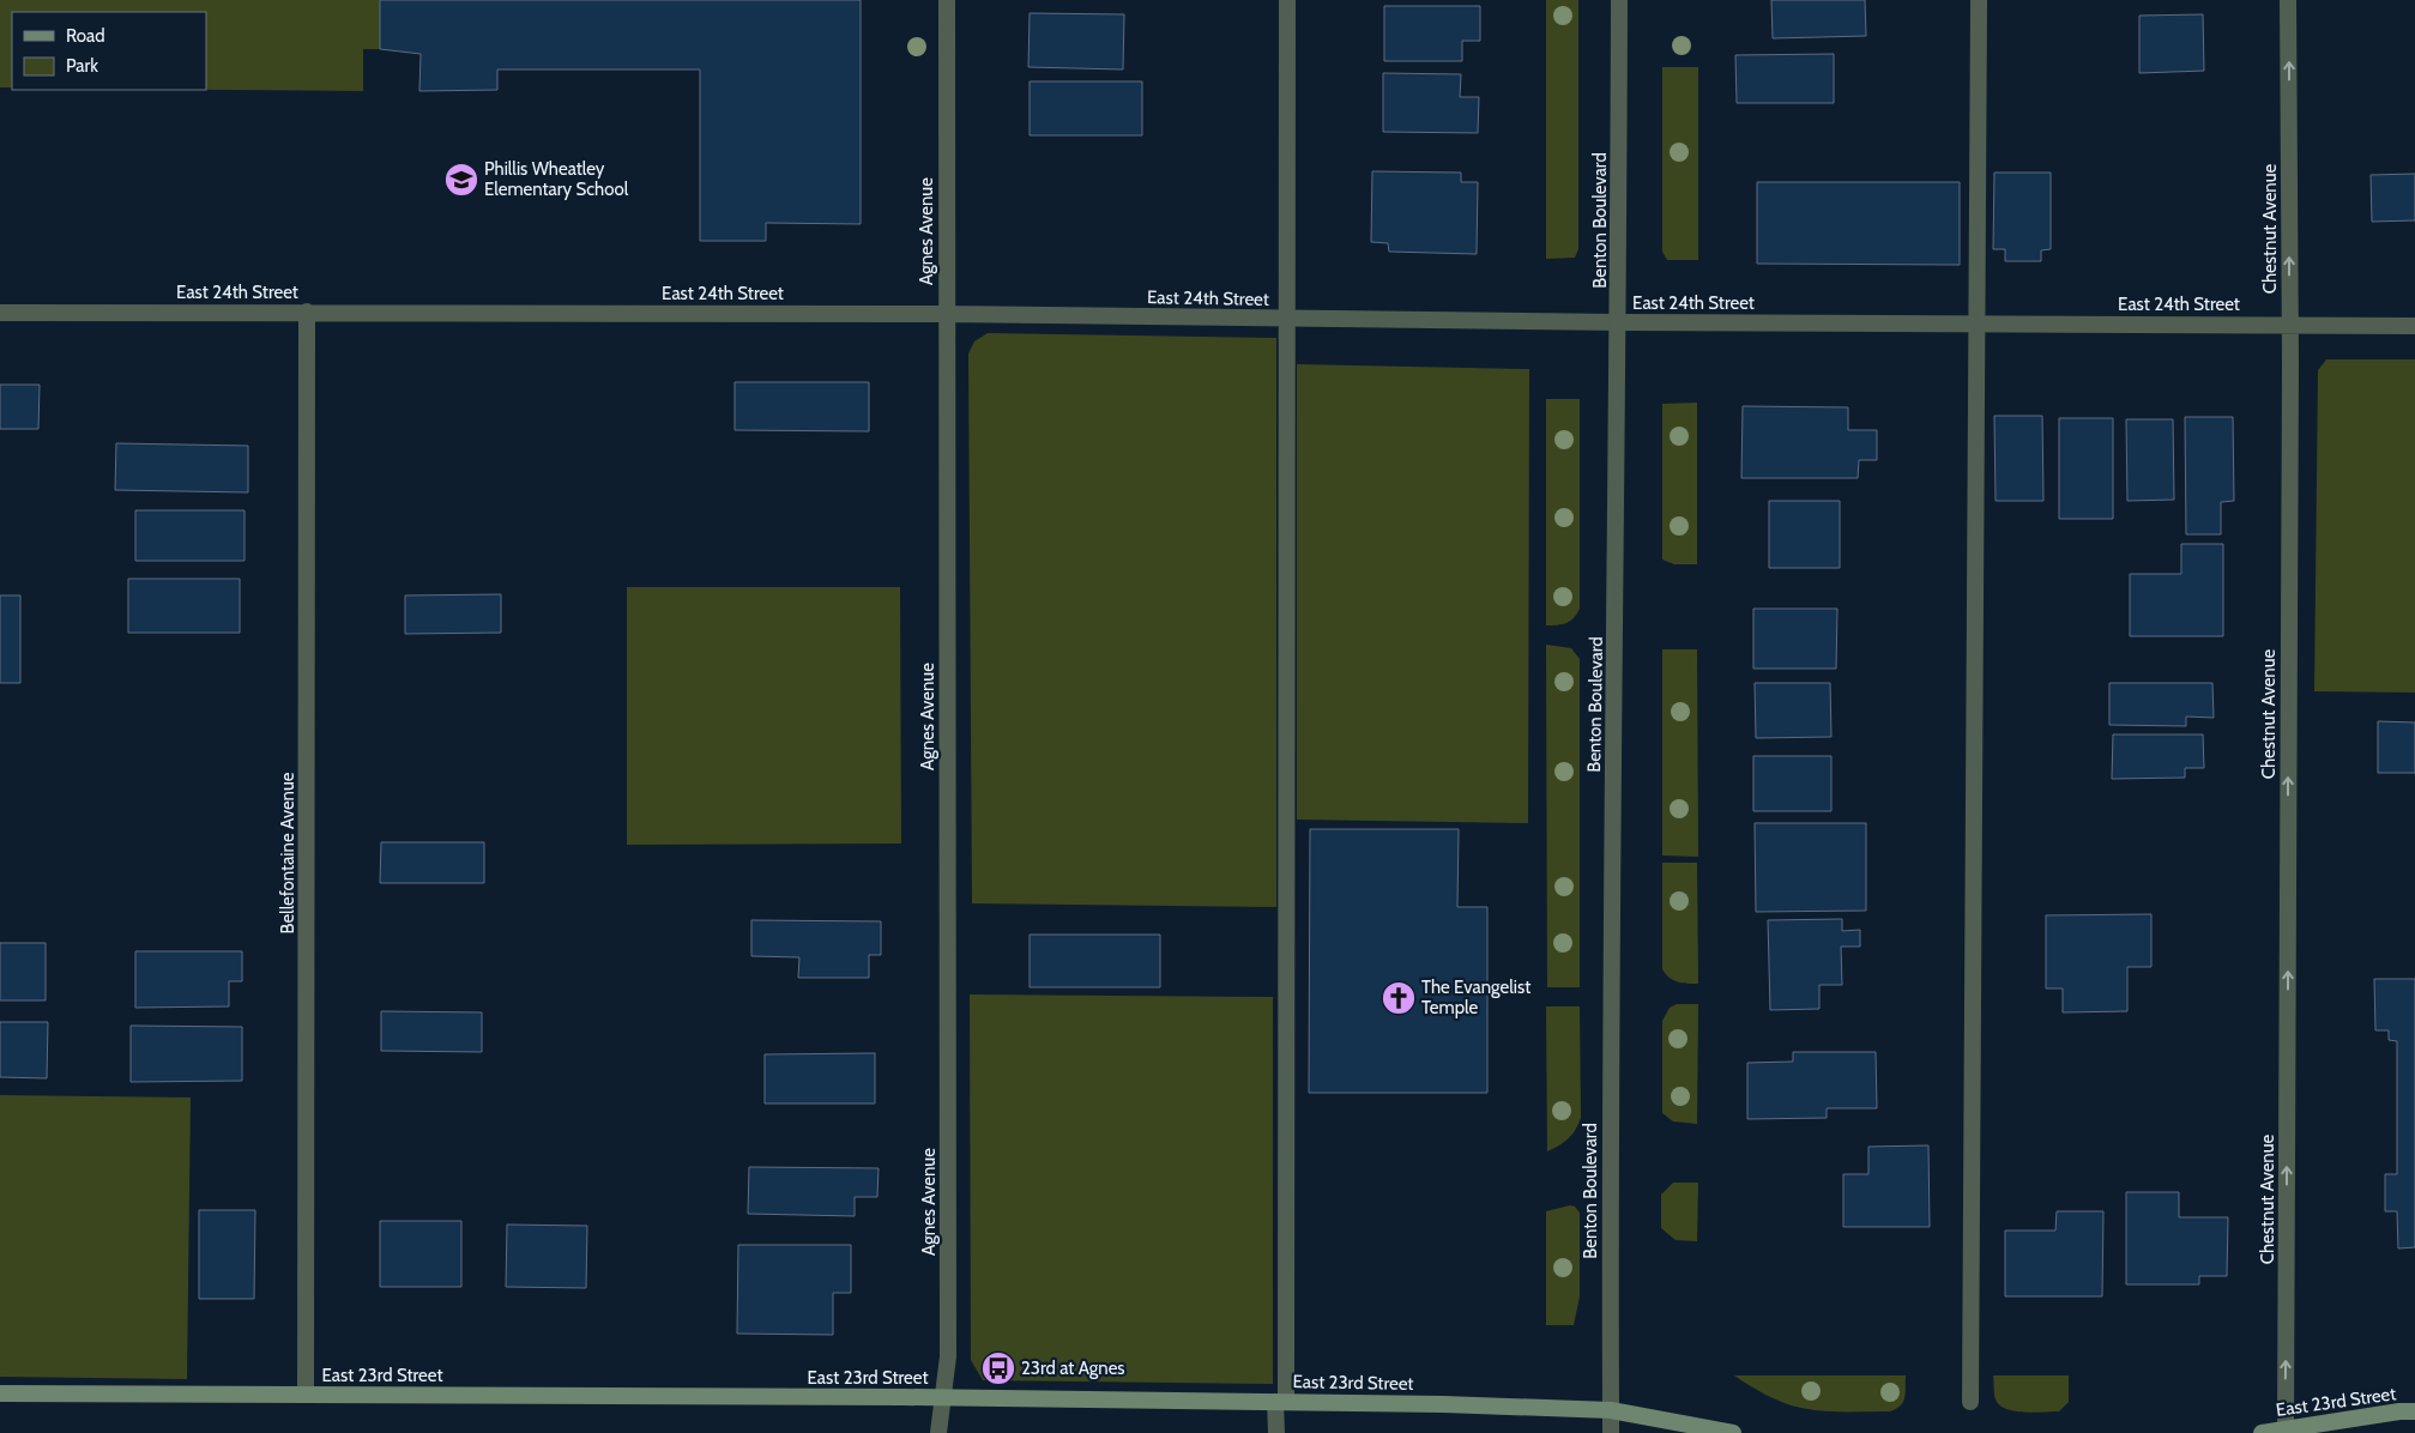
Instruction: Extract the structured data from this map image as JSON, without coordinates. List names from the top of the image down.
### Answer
{
  "streets": {
    "main road": ["East 23rd Street"],
    "street": [
      "Benton Boulevard",
      "Chestnut Avenue",
      "Agnes Avenue",
      "East 24th Street",
      "Bellefontaine Avenue"
    ]
  },
  "crossings": [
    ["Benton Boulevard", "East 24th Street"],
    ["Benton Boulevard", "East 23rd Street"],
    ["Chestnut Avenue", "East 24th Street"],
    ["Chestnut Avenue", "East 23rd Street"],
    ["Agnes Avenue", "East 24th Street"],
    ["Agnes Avenue", "East 23rd Street"],
    ["East 24th Street", "Bellefontaine Avenue"],
    ["Bellefontaine Avenue", "East 23rd Street"]
  ],
  "one_way": ["Chestnut Avenue"],
  "places": {
    "school or university": ["Phillis Wheatley Elementary School"],
    "church": ["The Evangelist Temple"],
    "bus stop": ["23rd at Agnes"]
  },
  "legend": ["Road", "Park"]
}
